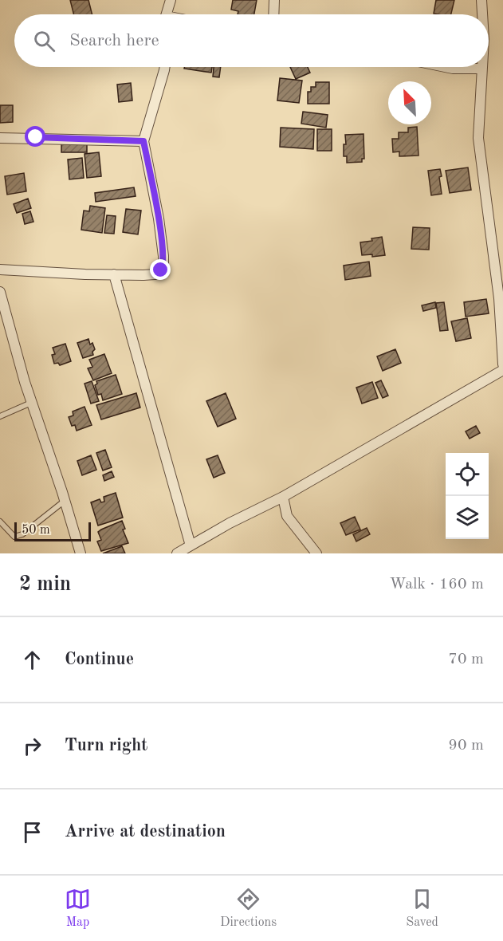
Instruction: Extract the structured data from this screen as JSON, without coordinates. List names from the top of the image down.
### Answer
{
  "scale_bar": "50 m",
  "north": "top left",
  "page": {
    "search": "Search here",
    "scale": "50 m",
    "heading": ["2 min", "Walk · 160 m"],
    "list": [
      ["Continue", "70 m"],
      ["Turn right", "90 m"],
      "Arrive at destination"
    ],
    "nav": ["Map", "Directions", "Saved"]
  }
}
